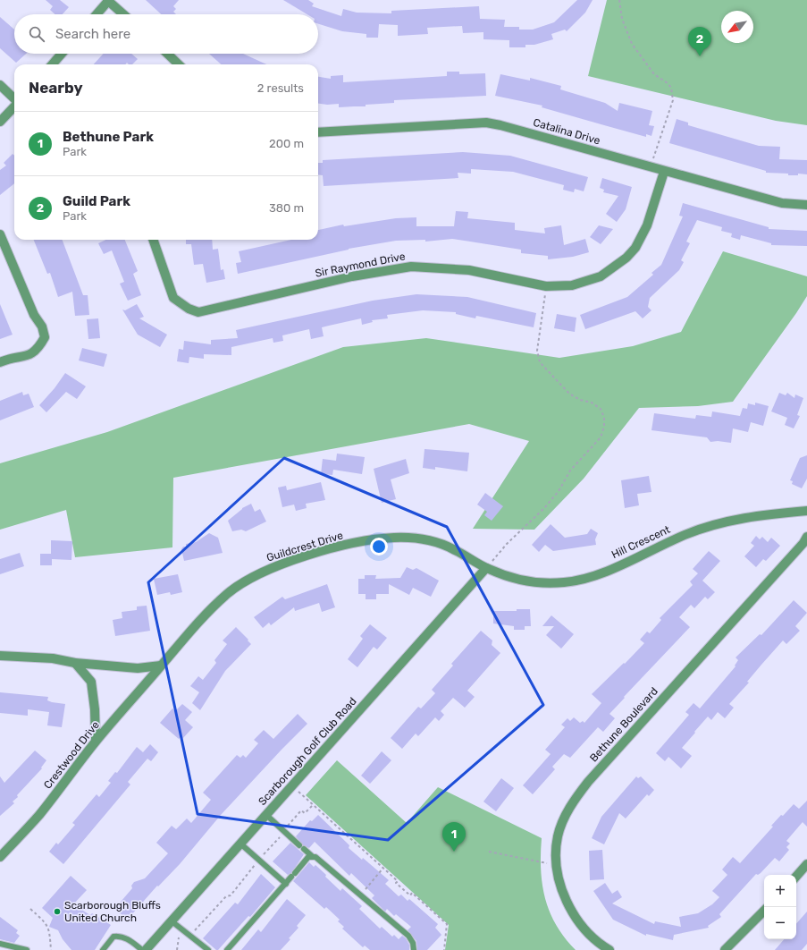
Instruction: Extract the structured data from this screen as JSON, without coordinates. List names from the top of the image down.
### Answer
{
  "streets": {
    "street": [
      "Catalina Drive",
      "Sir Raymond Drive",
      "Hill Crescent",
      "Guildcrest Drive",
      "Bethune Boulevard",
      "Scarborough Golf Club Road",
      "Crestwood Drive"
    ]
  },
  "crossings": [
    ["Catalina Drive", "Sir Raymond Drive"],
    ["Hill Crescent", "Guildcrest Drive"],
    ["Hill Crescent", "Scarborough Golf Club Road"],
    ["Guildcrest Drive", "Scarborough Golf Club Road"],
    ["Guildcrest Drive", "Crestwood Drive"]
  ],
  "places": ["Scarborough Bluffs United Church"],
  "north": "bottom left",
  "page": {
    "search": "Search here",
    "pins": ["2", "1"],
    "heading": ["Nearby", "2 results"],
    "list": [
      {
        "mark": "1",
        "name": "Bethune Park",
        "note": "Park",
        "value": "200 m"
      },
      {
        "mark": "2",
        "name": "Guild Park",
        "note": "Park",
        "value": "380 m"
      }
    ],
    "map_buttons": ["+", "−"]
  }
}
